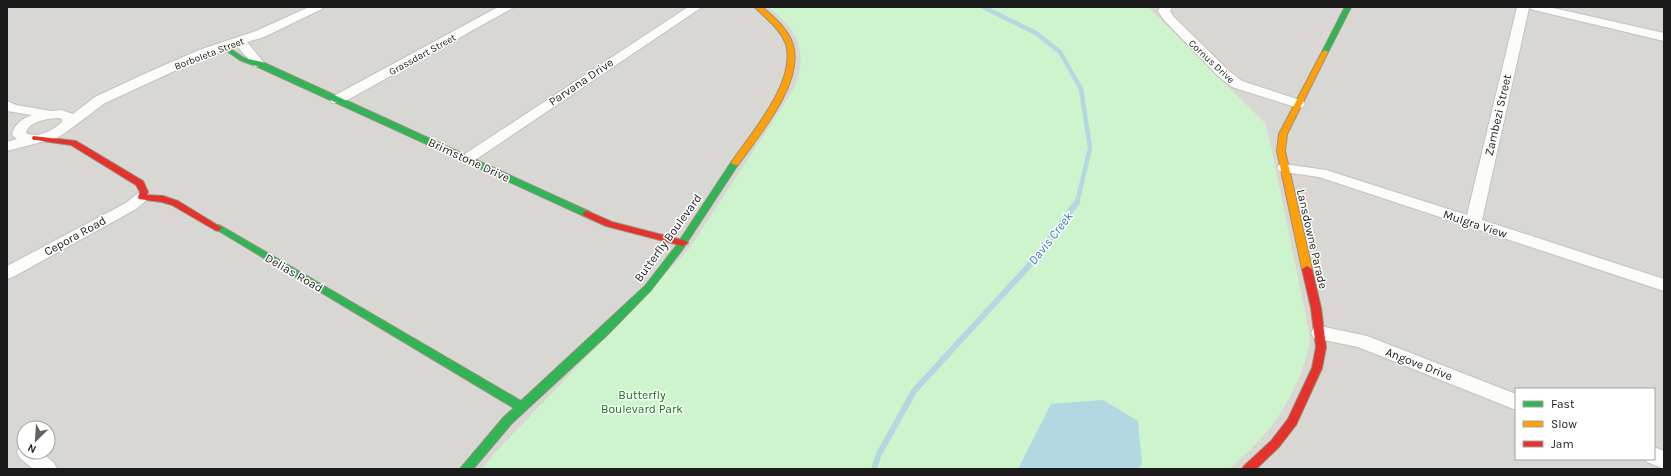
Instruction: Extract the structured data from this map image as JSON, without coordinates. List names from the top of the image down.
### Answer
{
  "streets": {
    "street": [
      "Borboleta Street",
      "Grassdart Street",
      "Cornus Drive",
      "Parvana Drive",
      "Zambezi Street",
      "Brimstone Drive",
      "Mulgra View",
      "Cepora Road",
      "Butterfly Boulevard",
      "Lansdowne Parade",
      "Delias Road",
      "Angove Drive"
    ]
  },
  "crossings": [
    ["Borboleta Street", "Brimstone Drive"],
    ["Grassdart Street", "Brimstone Drive"],
    ["Cornus Drive", "Lansdowne Parade"],
    ["Parvana Drive", "Brimstone Drive"],
    ["Zambezi Street", "Mulgra View"],
    ["Brimstone Drive", "Butterfly Boulevard"],
    ["Mulgra View", "Lansdowne Parade"],
    ["Cepora Road", "Delias Road"],
    ["Butterfly Boulevard", "Delias Road"],
    ["Lansdowne Parade", "Angove Drive"]
  ],
  "water": ["Davis Creek"],
  "parks": ["Butterfly Boulevard Park"],
  "legend": ["Fast", "Slow", "Jam"],
  "north": "bottom left"
}
